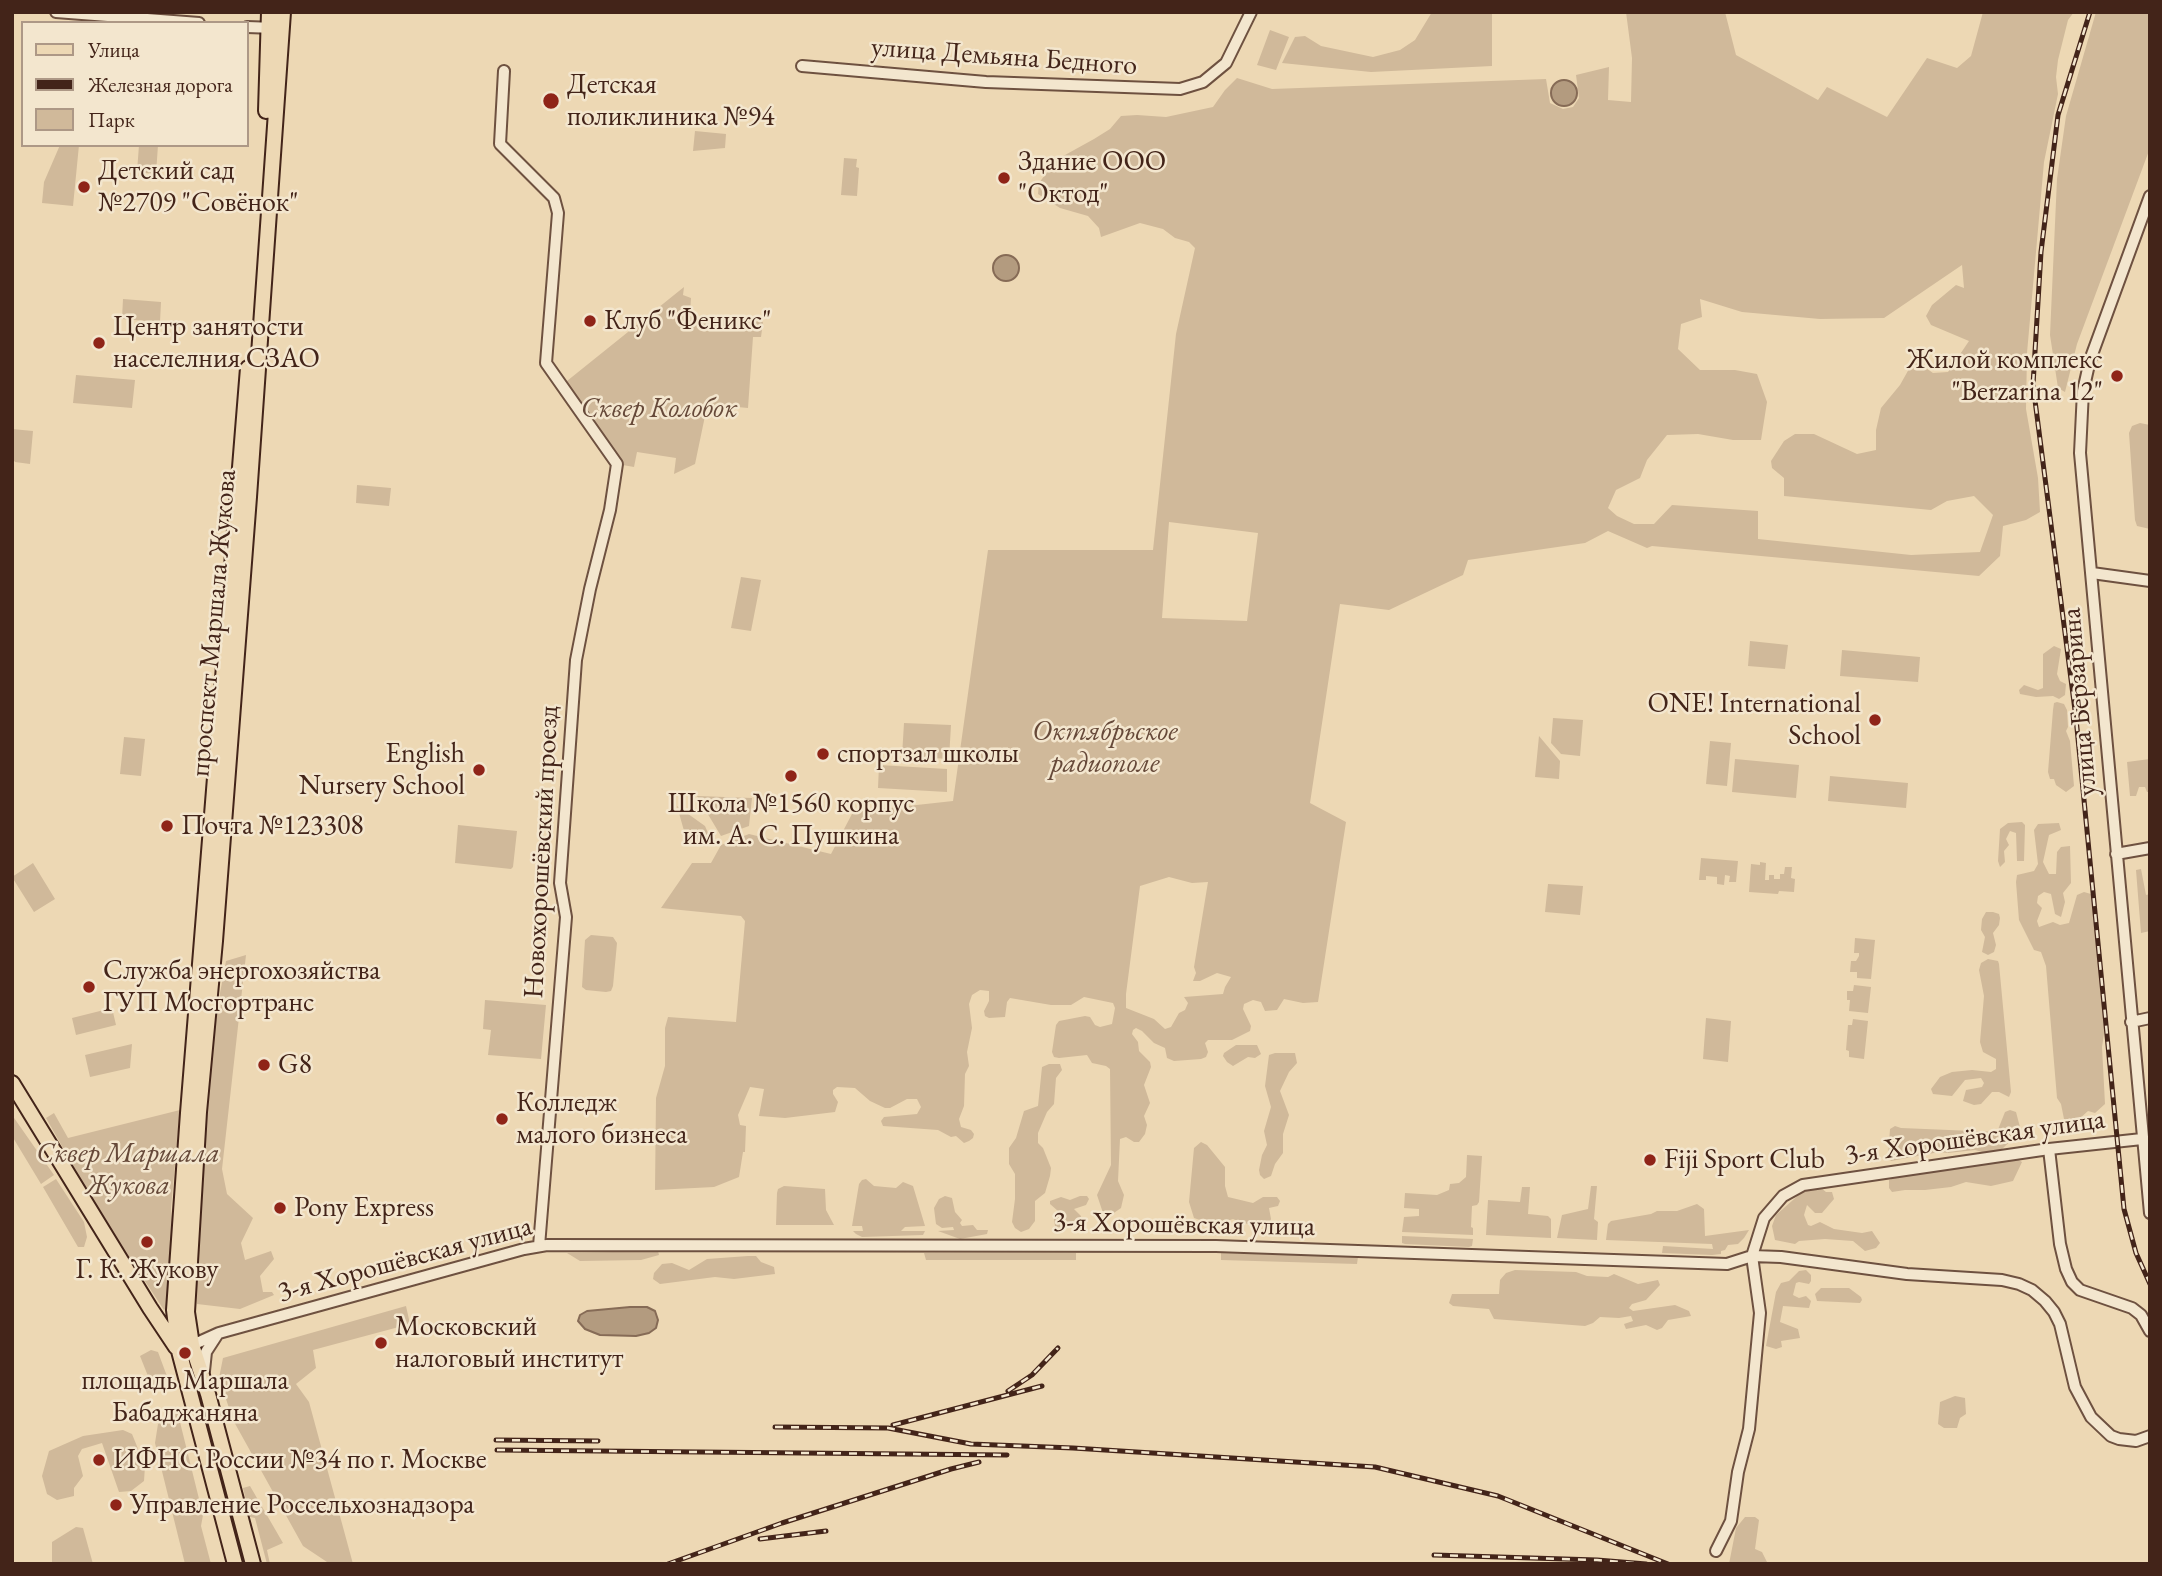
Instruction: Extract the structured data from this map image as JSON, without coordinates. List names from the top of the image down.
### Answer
{
  "streets": {
    "main road": ["проспект Маршала Жукова"],
    "street": [
      "улица Демьяна Бедного",
      "улица Берзарина",
      "Новохорошёвский проезд",
      "3-я Хорошёвская улица"
    ]
  },
  "crossings": [
    ["проспект Маршала Жукова", "3-я Хорошёвская улица"],
    ["улица Берзарина", "3-я Хорошёвская улица"],
    ["Новохорошёвский проезд", "3-я Хорошёвская улица"]
  ],
  "parks": ["Сквер Колобок", "Октябрьское радиополе", "Сквер Маршала Жукова"],
  "places": [
    "Детская поликлиника №94",
    "Здание ООО \"Октод\"",
    "Детский сад №2709 \"Совёнок\"",
    "Клуб \"Феникс\"",
    "Центр занятости населелния СЗАО",
    "Жилой комплекс \"Berzarina 12\"",
    "ONE! International School",
    "спортзал школы",
    "English Nursery School",
    "Школа №1560 корпус им. А. С. Пушкина",
    "Почта №123308",
    "Служба энергохозяйства ГУП Мосгортранс",
    "G8",
    "Колледж малого бизнеса",
    "Fiji Sport Club",
    "Pony Express",
    "Г. К. Жукову",
    "Московский налоговый институт",
    "площадь Маршала Бабаджаняна",
    "ИФНС России №34 по г. Москве",
    "Управление Россельхознадзора"
  ],
  "legend": ["Улица", "Железная дорога", "Парк"]
}
